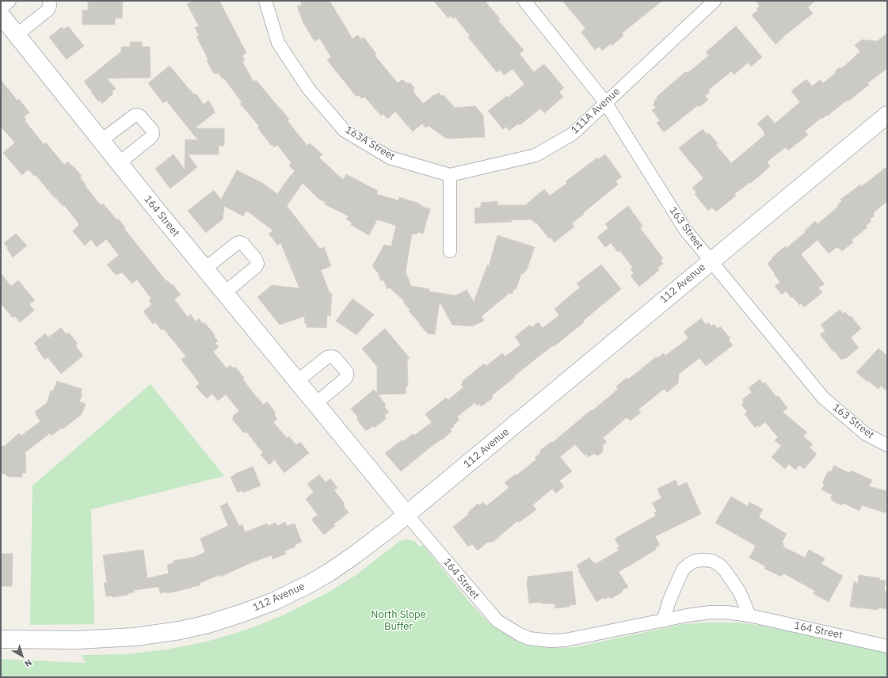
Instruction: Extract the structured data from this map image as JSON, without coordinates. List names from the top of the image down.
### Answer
{
  "streets": {
    "street": [
      "111A Avenue",
      "163A Street",
      "164 Street",
      "163 Street",
      "112 Avenue"
    ]
  },
  "crossings": [
    ["111A Avenue", "163A Street"],
    ["111A Avenue", "163 Street"],
    ["164 Street", "112 Avenue"],
    ["163 Street", "112 Avenue"]
  ],
  "parks": ["North Slope Buffer"],
  "north": "bottom right"
}
